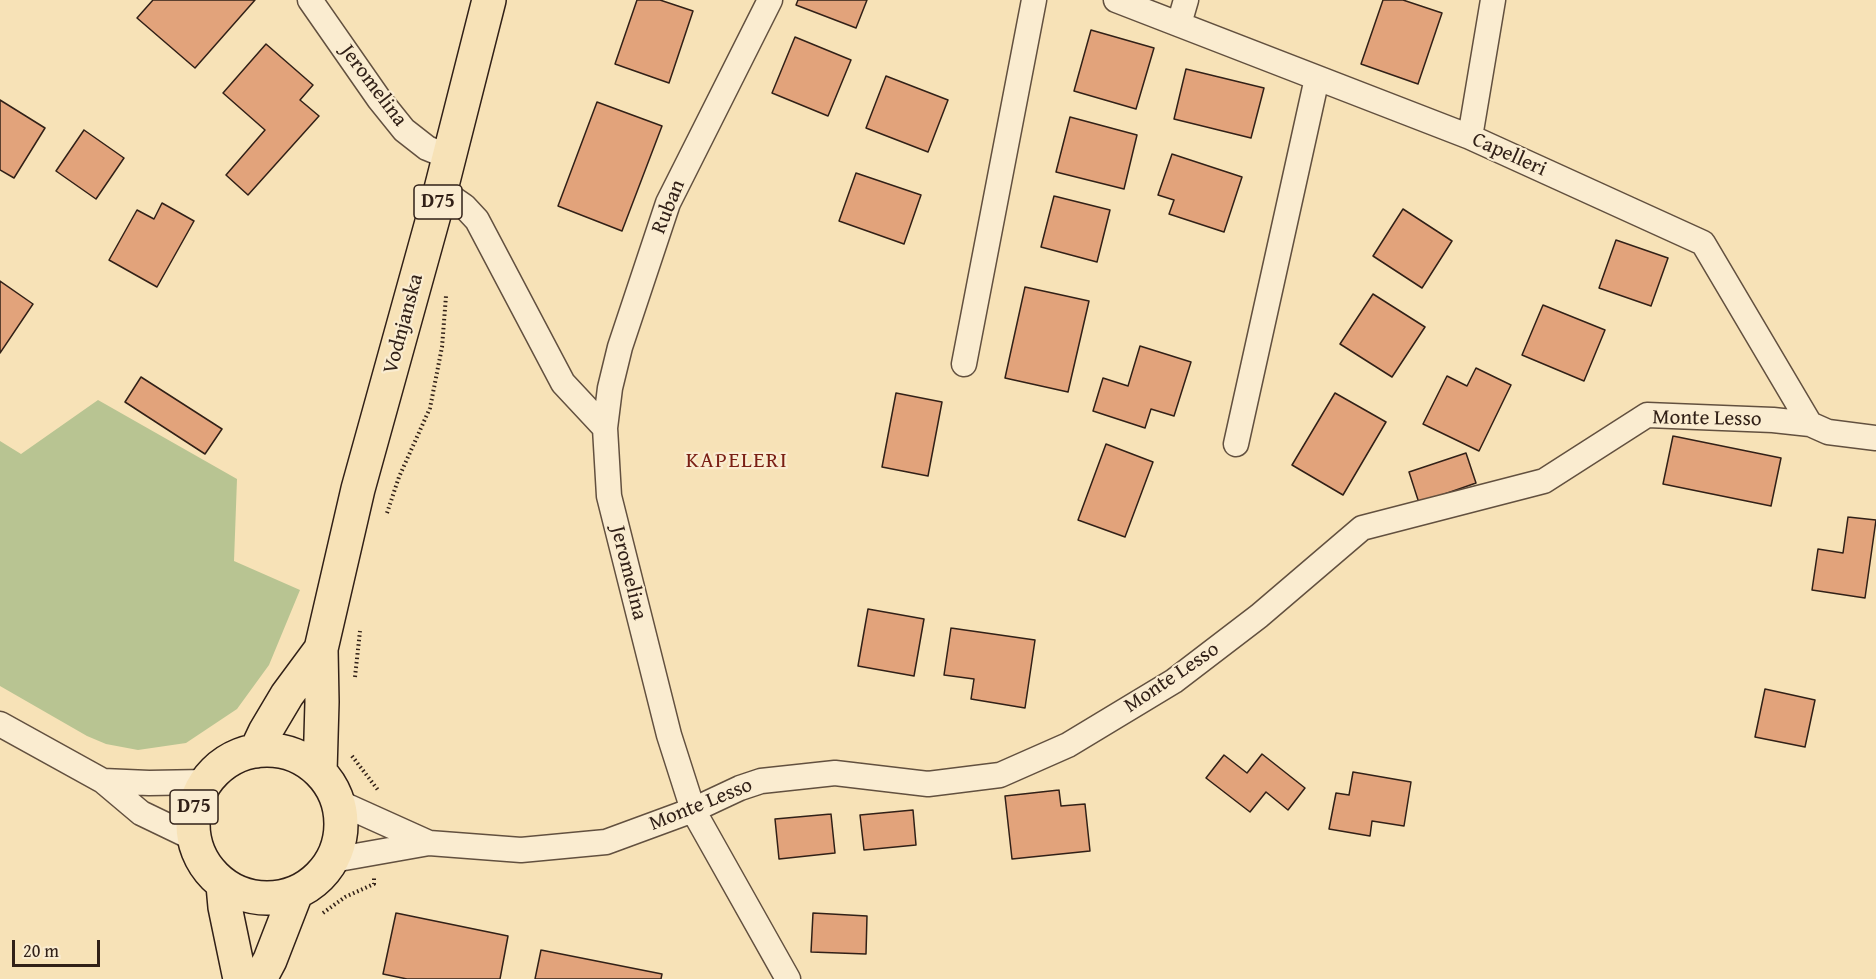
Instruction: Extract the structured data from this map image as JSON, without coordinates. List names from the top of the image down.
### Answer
{
  "streets": {
    "main road": ["D75", "Vodnjanska"],
    "street": [
      "Jeromelina",
      "Capelleri",
      "Ruban",
      "Monte Lesso"
    ]
  },
  "crossings": [
    ["Jeromelina", "Ruban"],
    ["Jeromelina", "Vodnjanska"],
    ["Jeromelina", "Monte Lesso"],
    ["Capelleri", "Monte Lesso"],
    ["D75", "Vodnjanska"],
    ["D75", "Monte Lesso"],
    ["Vodnjanska", "Monte Lesso"]
  ],
  "districts": ["KAPELERI"],
  "scale_bar": "20 m"
}
